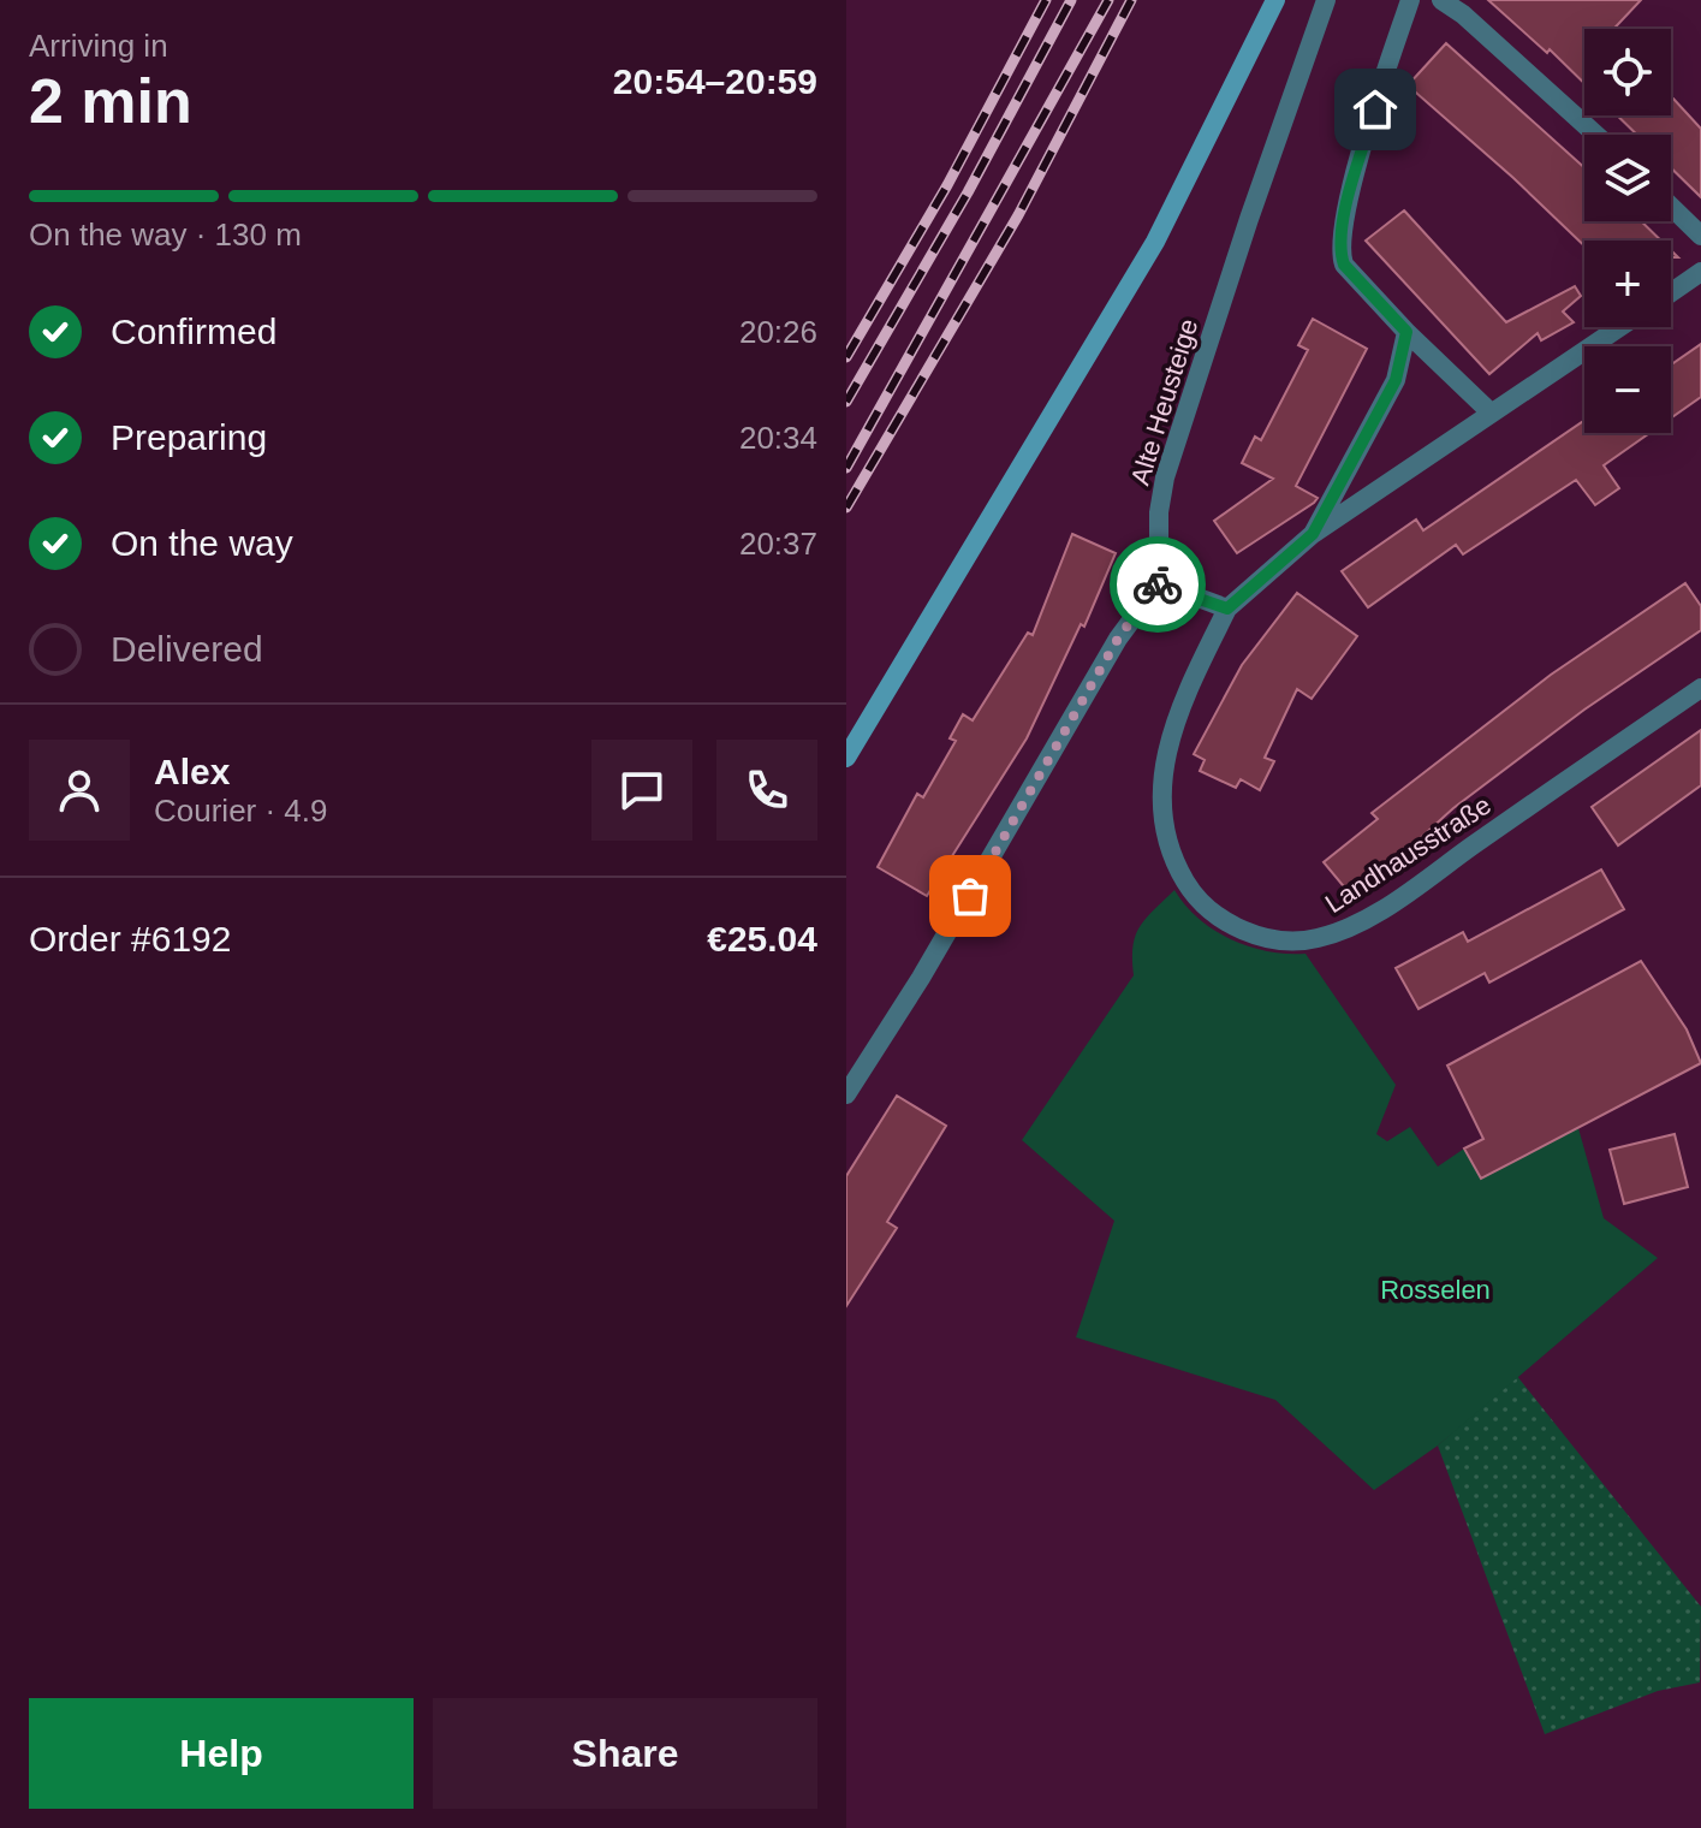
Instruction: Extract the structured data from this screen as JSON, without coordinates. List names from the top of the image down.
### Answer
{
  "streets": {
    "street": ["Alte Heusteige", "Landhausstraße"]
  },
  "parks": ["Rosselen"],
  "page": {
    "heading": ["2 min", "Arriving in", "20:54–20:59"],
    "panel": [
      "Alex",
      "Courier · 4.9",
      "Order #6192",
      "€25.04"
    ],
    "map_buttons": ["+", "−"],
    "bar": "On the way · 130 m",
    "list": [
      ["Confirmed", "20:26"],
      ["Preparing", "20:34"],
      ["On the way", "20:37"],
      "Delivered"
    ],
    "buttons": ["Help", "Share"]
  }
}
